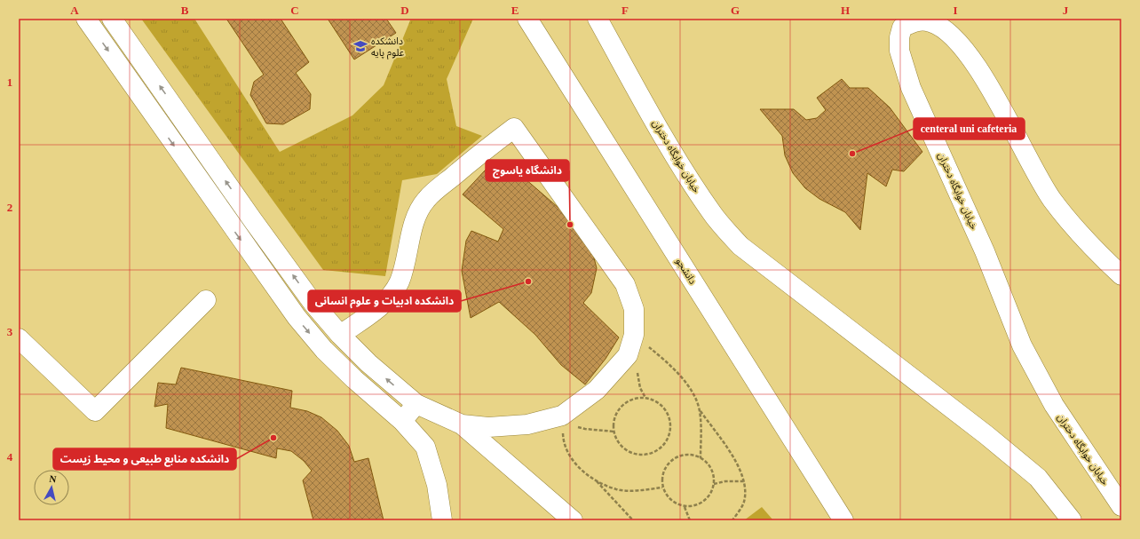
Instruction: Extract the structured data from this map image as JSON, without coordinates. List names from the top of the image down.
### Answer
{
  "streets": {
    "street": ["خیابان خوابگاه دختران", "دانشجو"]
  },
  "places": {
    "school or university": ["دانشکده علوم پایه"],
    "other": [
      "centeral uni cafeteria",
      "دانشگاه یاسوج",
      "دانشکده ادبیات و علوم انسانی",
      "دانشکده منابع طبیعی و محیط زیست"
    ]
  },
  "north": "top",
  "grid": {
    "columns": [
      "A",
      "B",
      "C",
      "D",
      "E",
      "F",
      "G",
      "H",
      "I",
      "J"
    ],
    "rows": [
      "1",
      "2",
      "3",
      "4"
    ]
  }
}
